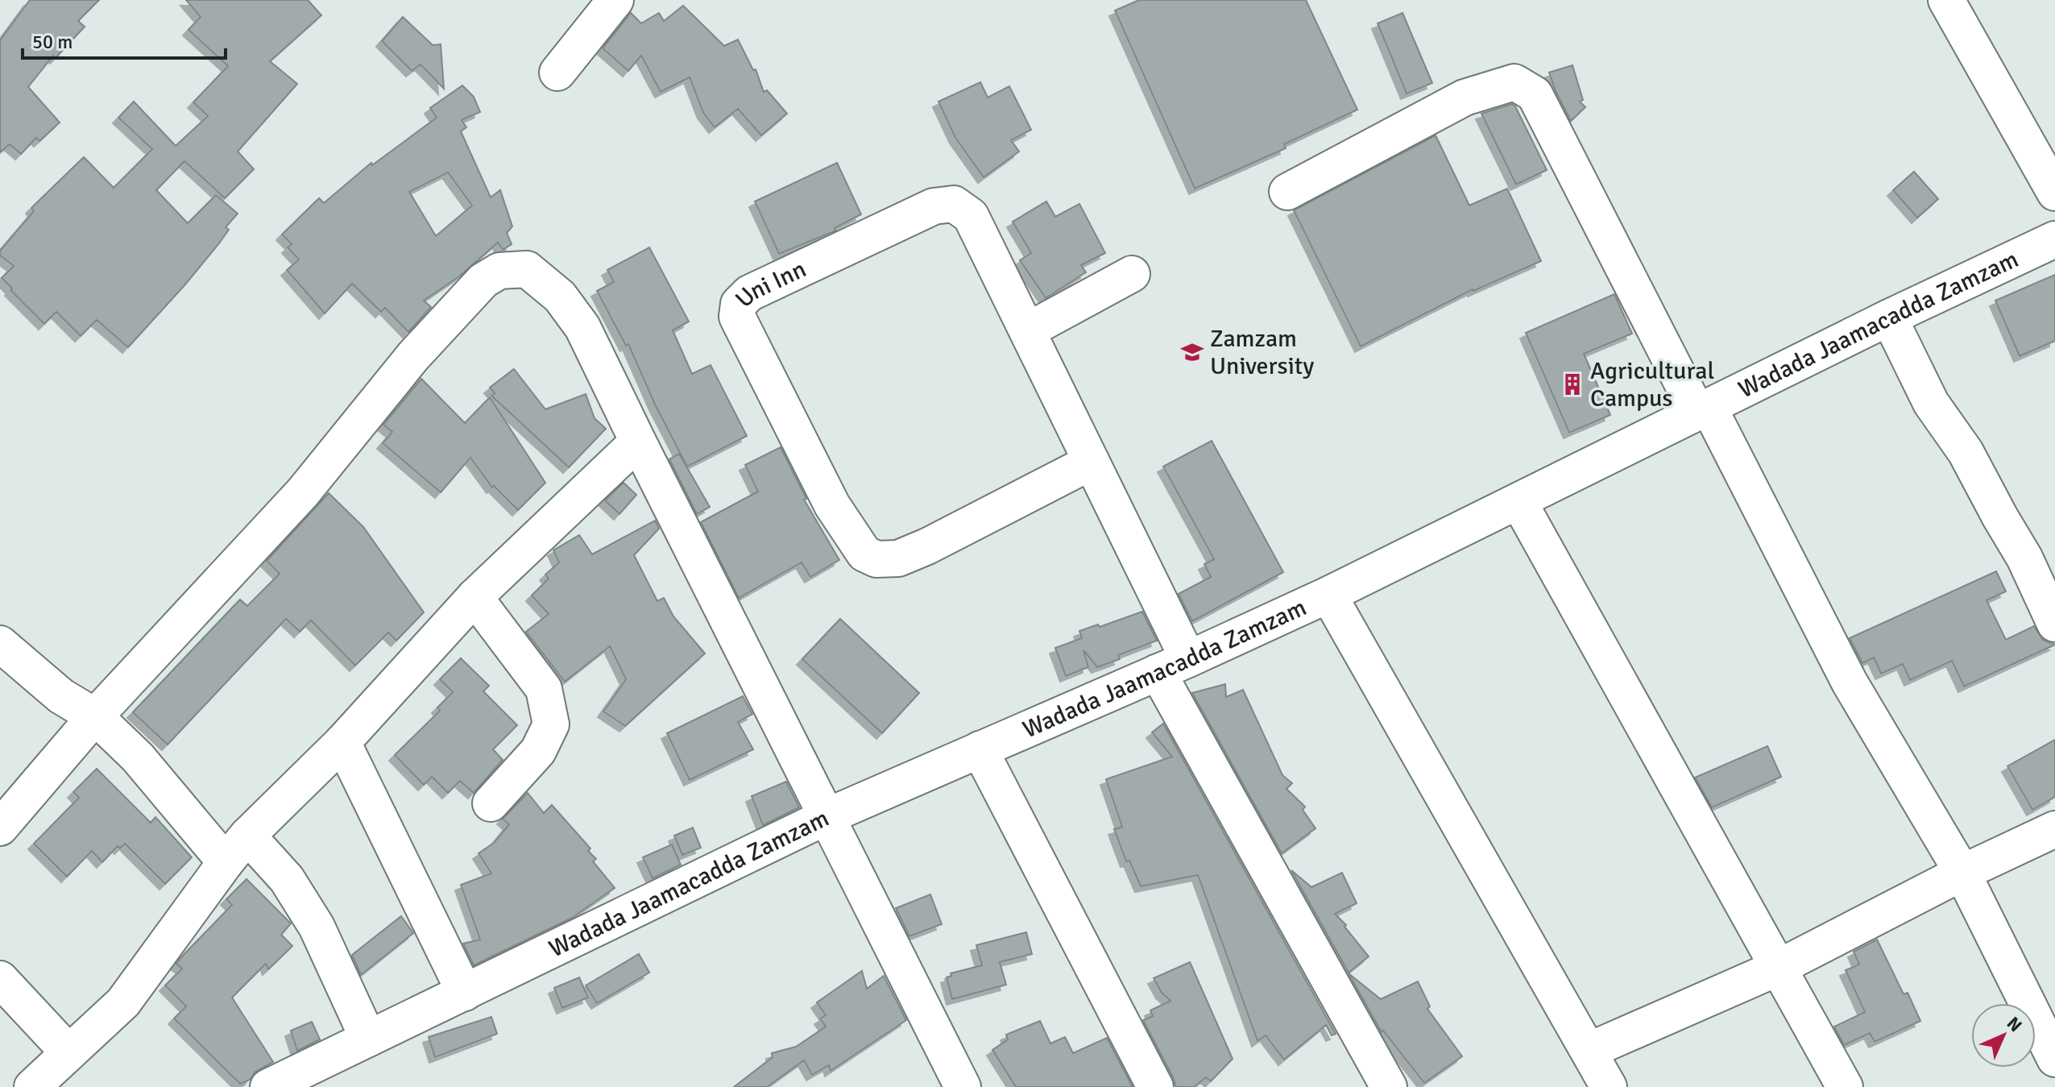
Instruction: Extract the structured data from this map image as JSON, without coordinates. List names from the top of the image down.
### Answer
{
  "streets": {
    "street": ["Uni Inn", "Wadada Jaamacadda Zamzam"]
  },
  "crossings": [
    ["Uni Inn", "Wadada Jaamacadda Zamzam"]
  ],
  "places": {
    "school or university": ["Zamzam University"],
    "building": ["Agricultural Campus"]
  },
  "scale_bar": "50 m",
  "north": "top right"
}
